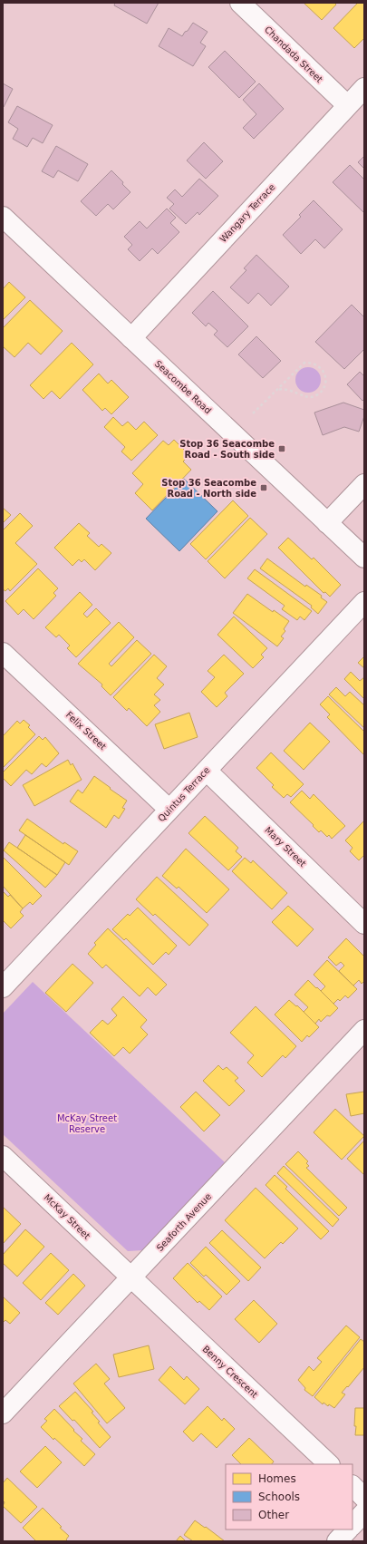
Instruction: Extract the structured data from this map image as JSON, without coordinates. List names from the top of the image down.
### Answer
{
  "streets": {
    "street": [
      "Chandada Street",
      "Wangary Terrace",
      "Seacombe Road",
      "Felix Street",
      "Quintus Terrace",
      "Mary Street",
      "McKay Street",
      "Seaforth Avenue",
      "Benny Crescent"
    ]
  },
  "crossings": [
    ["Chandada Street", "Wangary Terrace"],
    ["Wangary Terrace", "Seacombe Road"],
    ["Felix Street", "Quintus Terrace"],
    ["Quintus Terrace", "Mary Street"],
    ["McKay Street", "Seaforth Avenue"],
    ["McKay Street", "Benny Crescent"],
    ["Seaforth Avenue", "Benny Crescent"]
  ],
  "parks": ["McKay Street Reserve"],
  "places": {
    "transit": ["Stop 36 Seacombe Road - South side", "Stop 36 Seacombe Road - North side"]
  },
  "legend": ["Homes", "Schools", "Other"]
}
